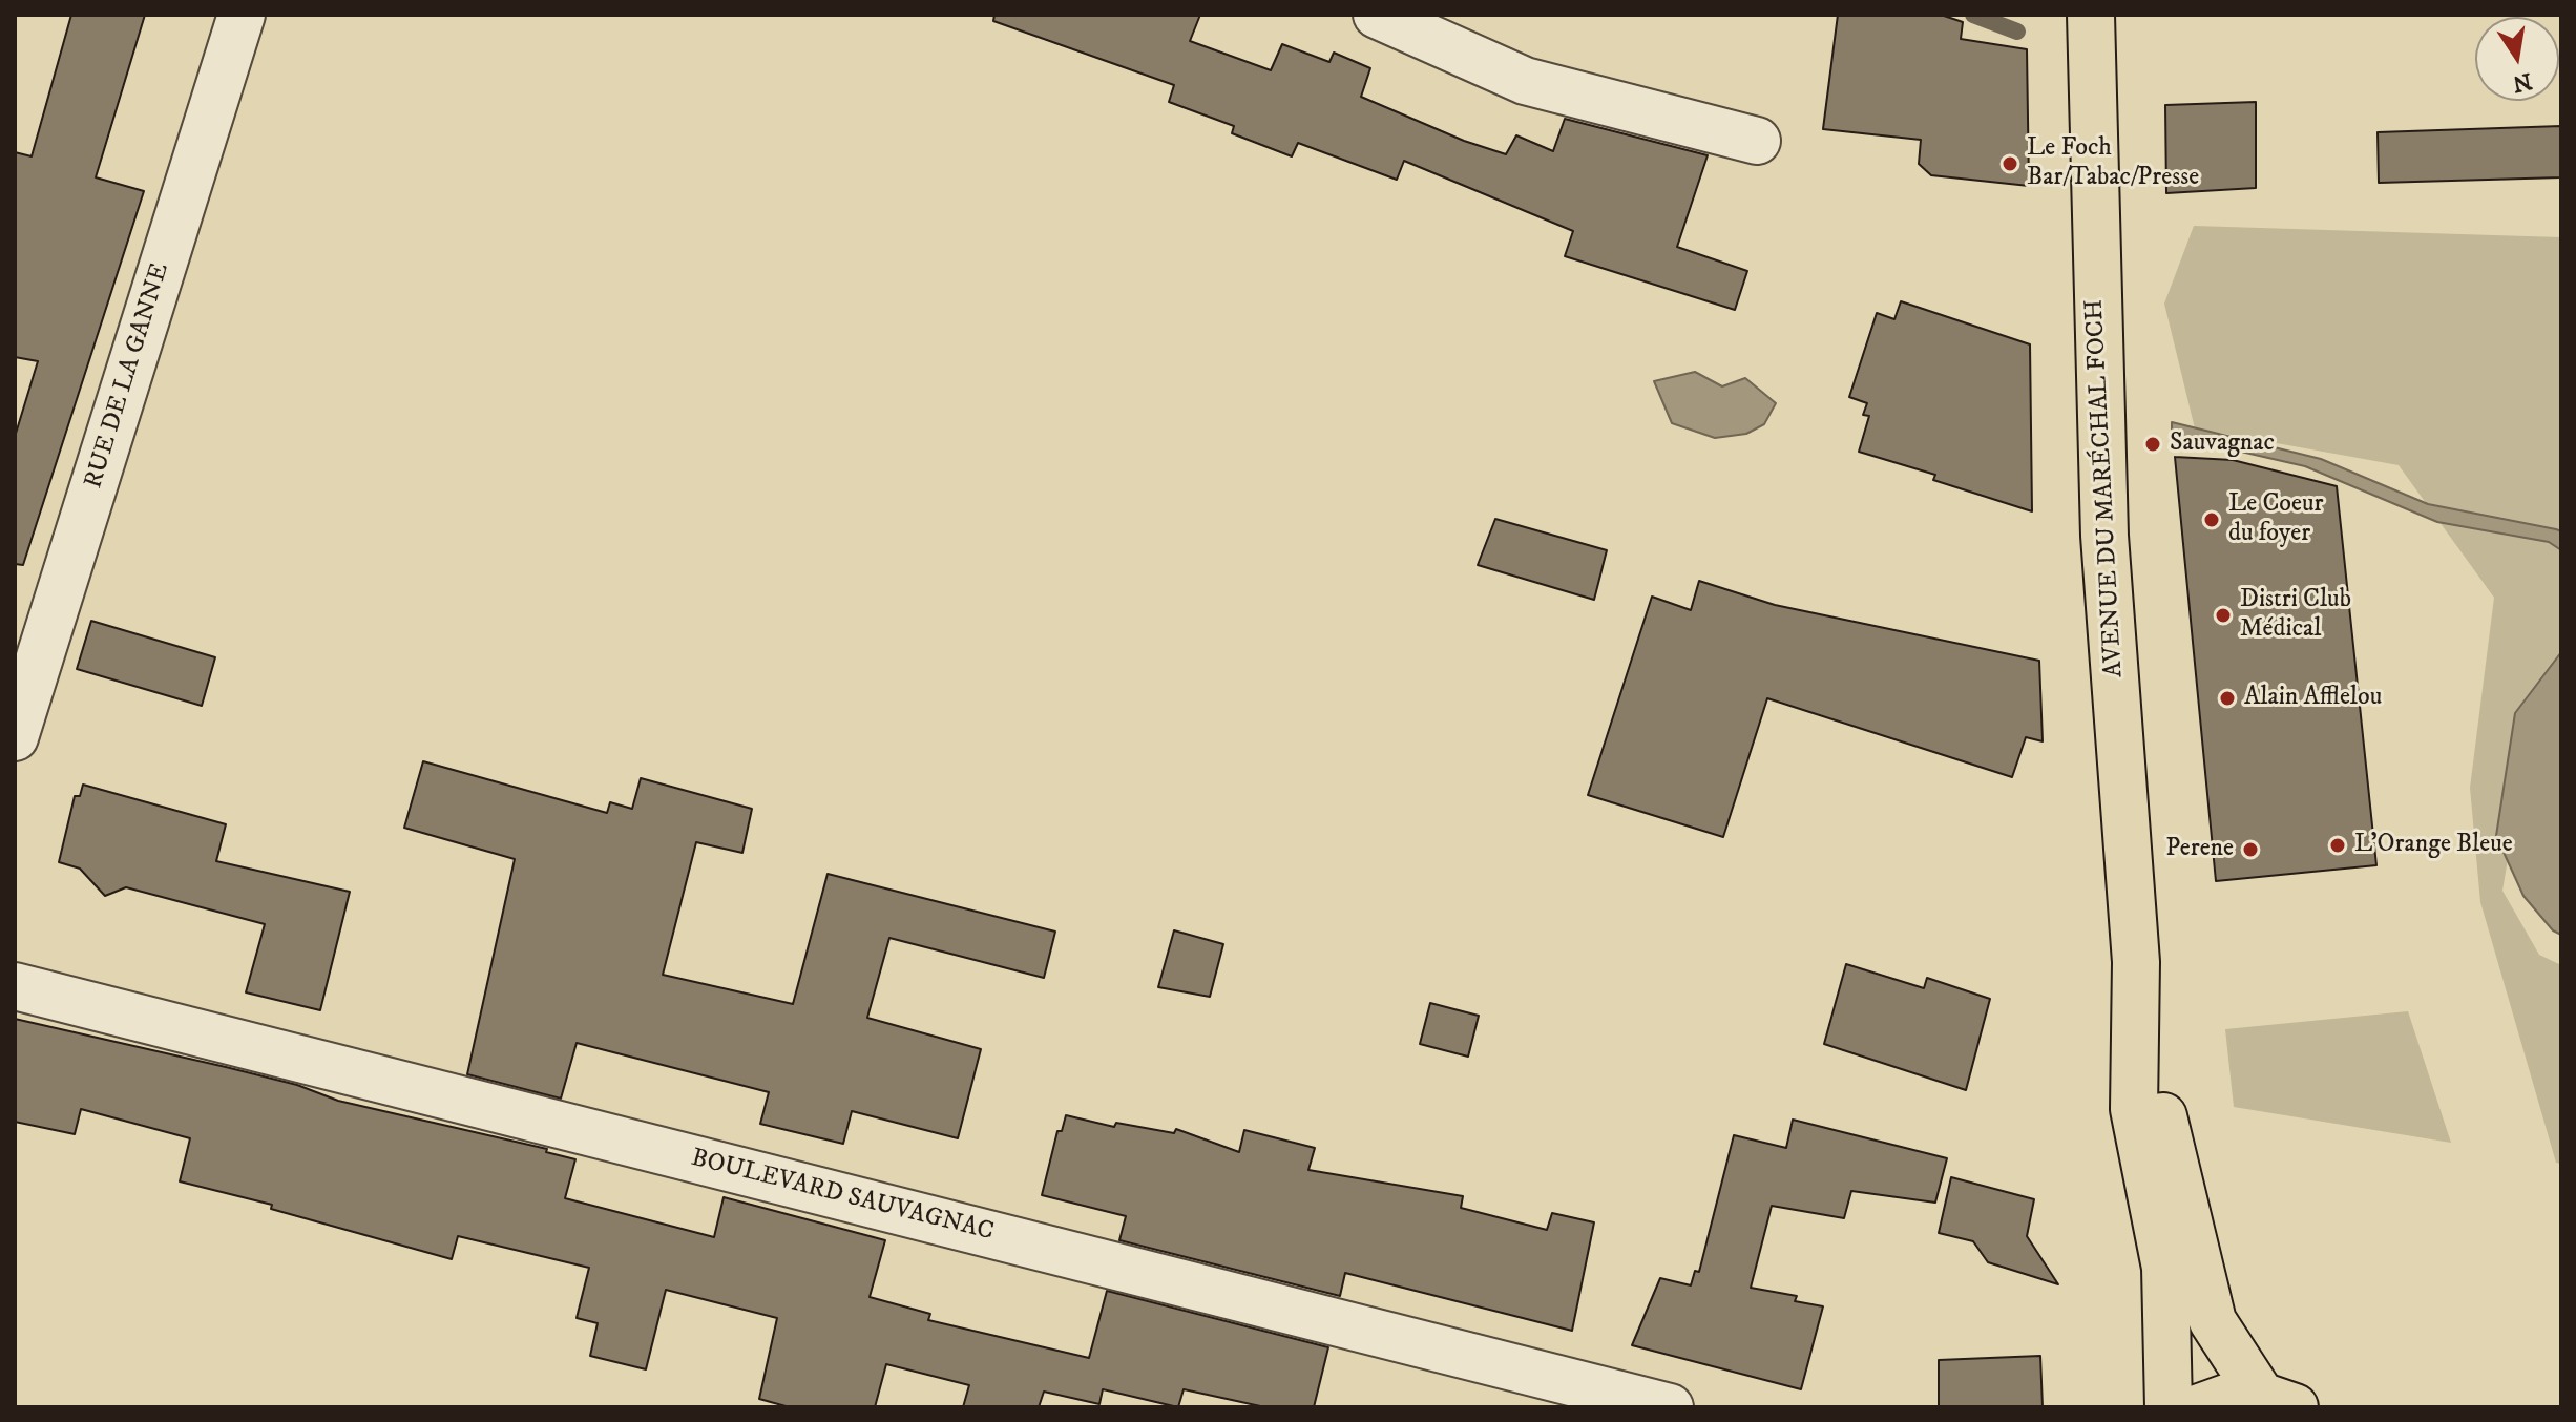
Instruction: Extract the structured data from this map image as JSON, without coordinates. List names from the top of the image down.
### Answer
{
  "streets": {
    "main road": ["AVENUE DU MARÉCHAL FOCH"],
    "street": ["RUE DE LA GANNE", "BOULEVARD SAUVAGNAC"]
  },
  "places": [
    "Le Foch Bar/Tabac/Presse",
    "Sauvagnac",
    "Le Coeur du foyer",
    "Distri Club Médical",
    "Alain Afflelou",
    "L'Orange Bleue",
    "Perene"
  ],
  "north": "bottom"
}
